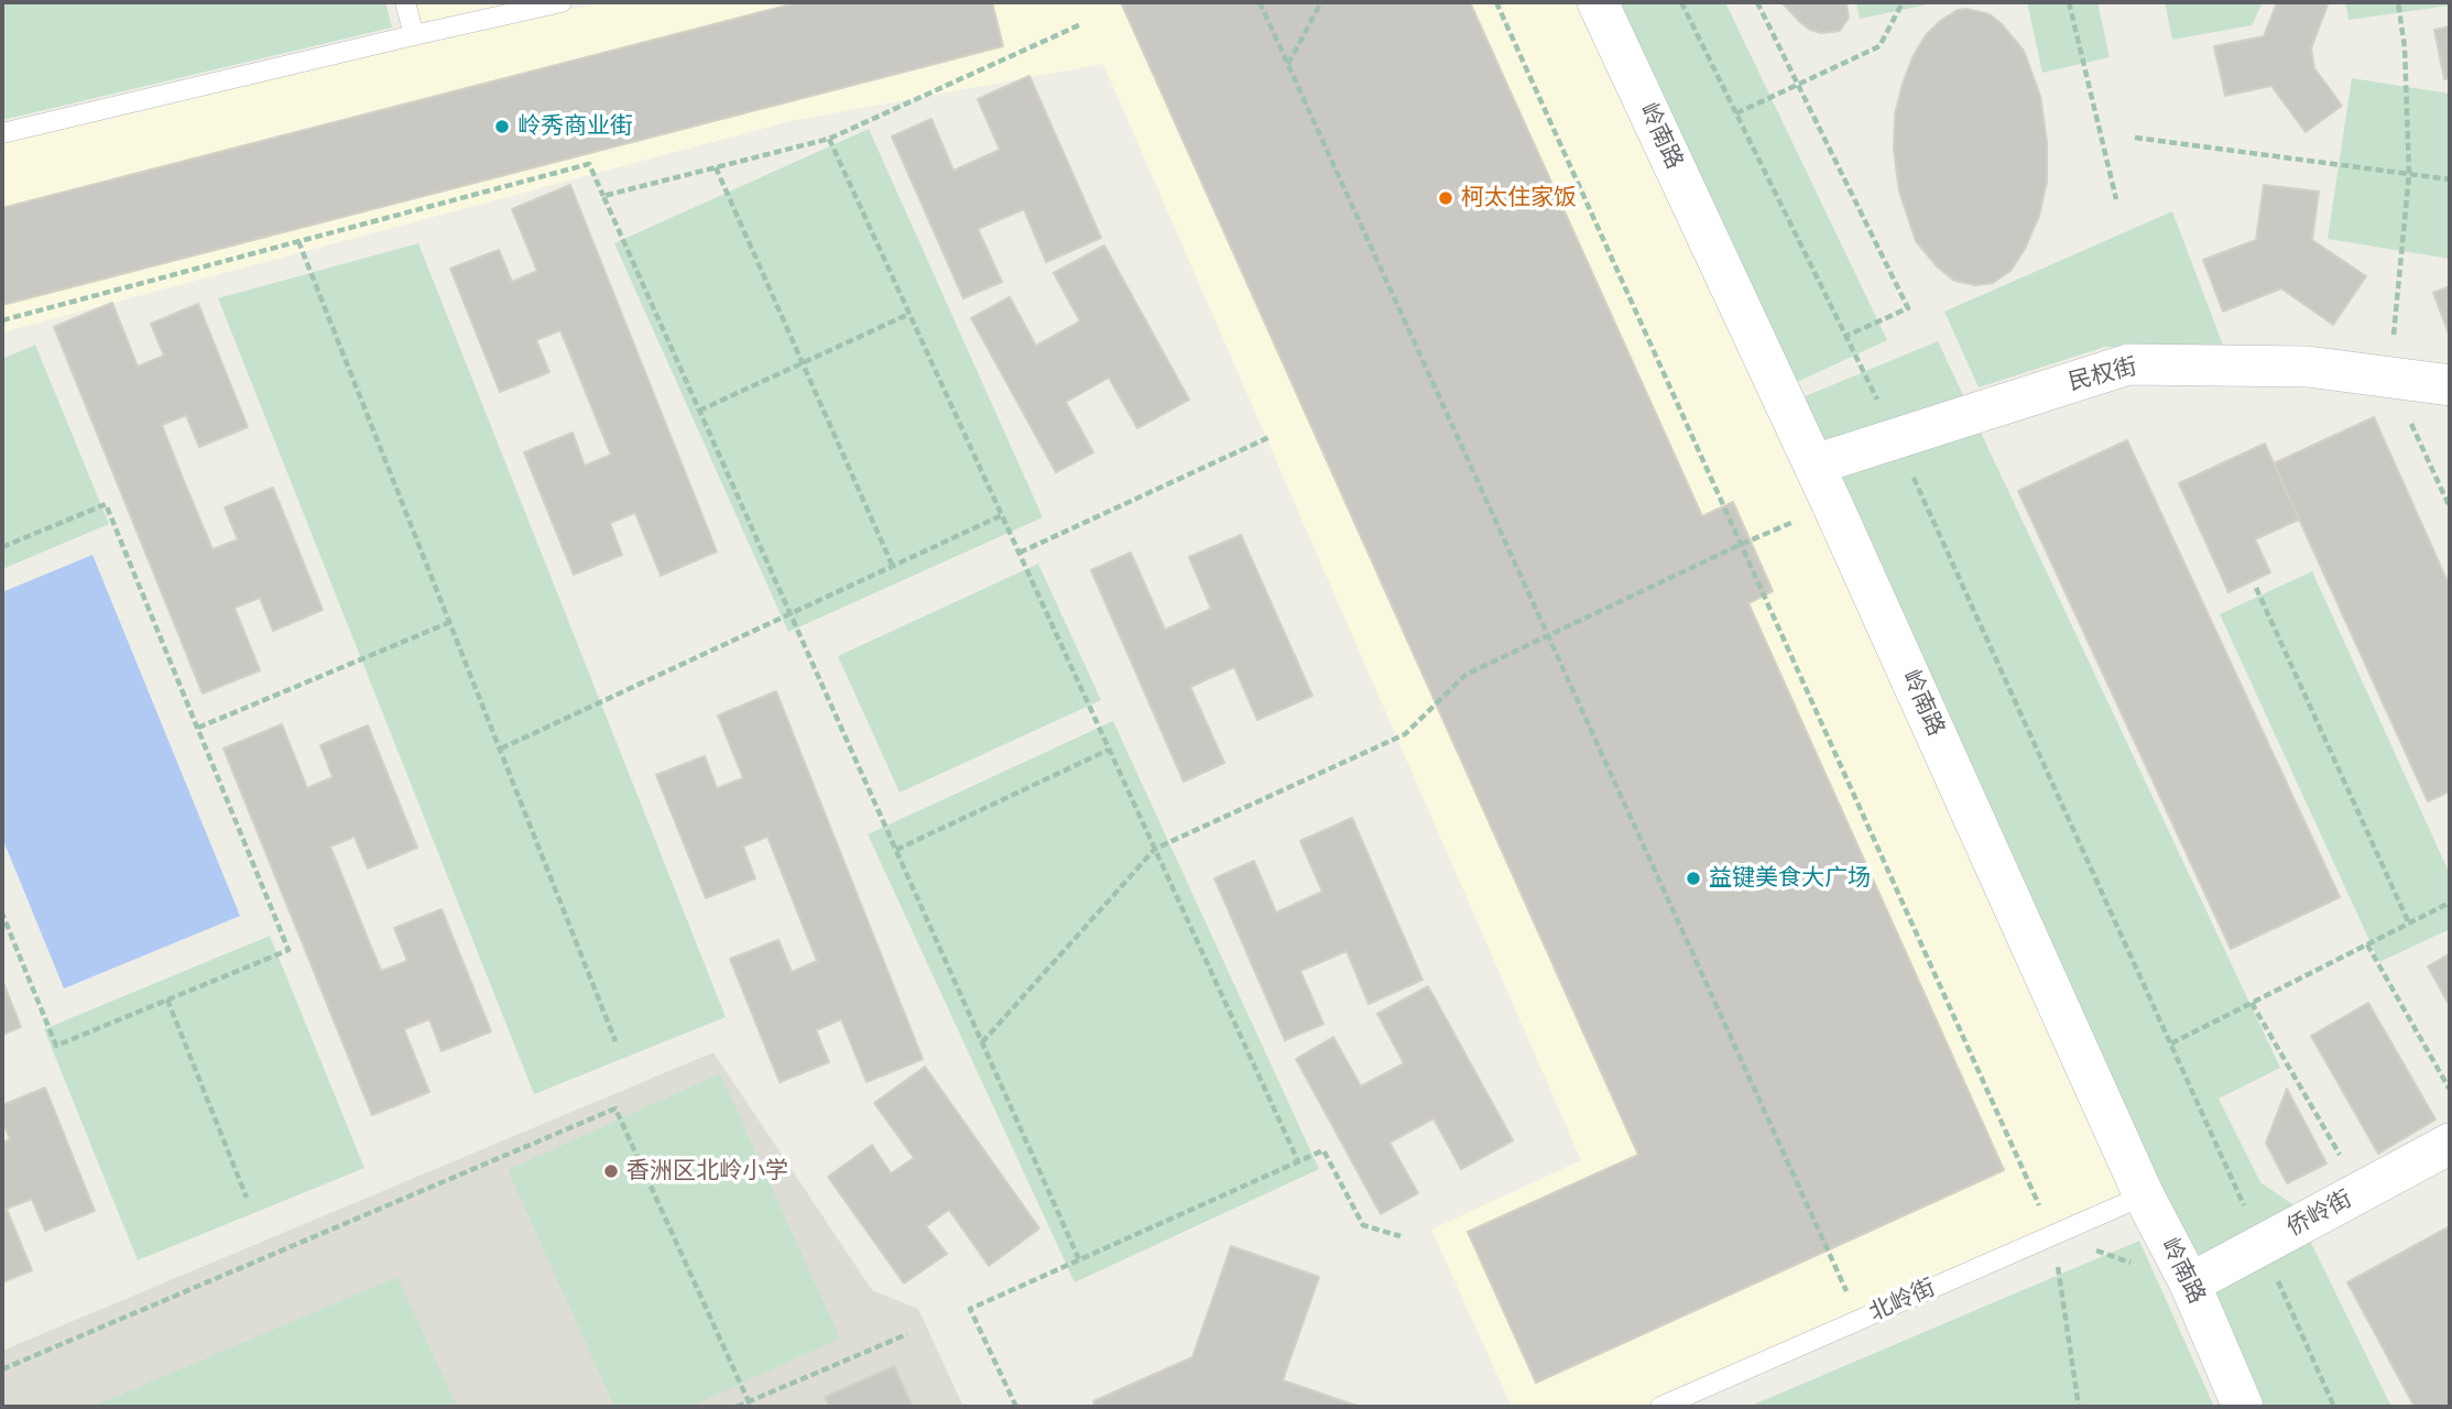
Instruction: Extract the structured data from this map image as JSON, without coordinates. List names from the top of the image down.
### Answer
{
  "streets": {
    "street": ["岭南路", "民权街", "侨岭街"],
    "lane": ["北岭街"]
  },
  "crossings": [
    ["岭南路", "民权街"],
    ["岭南路", "侨岭街"],
    ["岭南路", "北岭街"]
  ],
  "places": [
    "岭秀商业街",
    "柯太住家饭",
    "益键美食大广场",
    "香洲区北岭小学"
  ]
}
